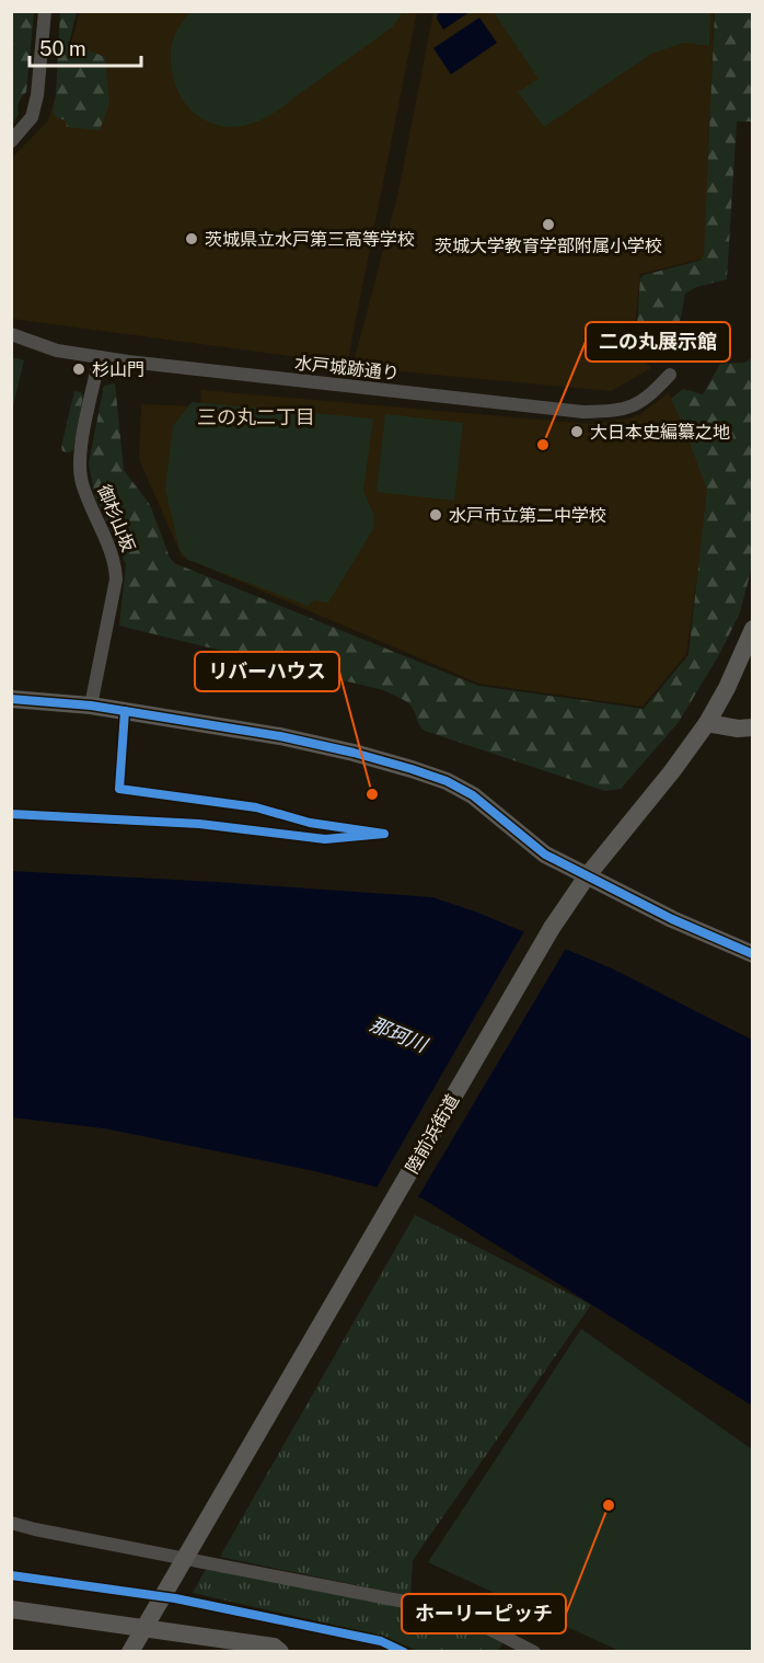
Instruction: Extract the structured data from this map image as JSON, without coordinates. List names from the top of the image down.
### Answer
{
  "streets": {
    "main road": ["陸前浜街道"],
    "street": ["水戸城跡通り", "御杉山坂"]
  },
  "crossings": [
    ["水戸城跡通り", "御杉山坂"]
  ],
  "districts": ["三の丸二丁目"],
  "water": ["那珂川"],
  "places": [
    "茨城大学教育学部附属小学校",
    "茨城県立水戸第三高等学校",
    "杉山門",
    "大日本史編纂之地",
    "二の丸展示館",
    "水戸市立第二中学校",
    "リバーハウス",
    "ホーリーピッチ"
  ],
  "scale_bar": "50 m"
}
